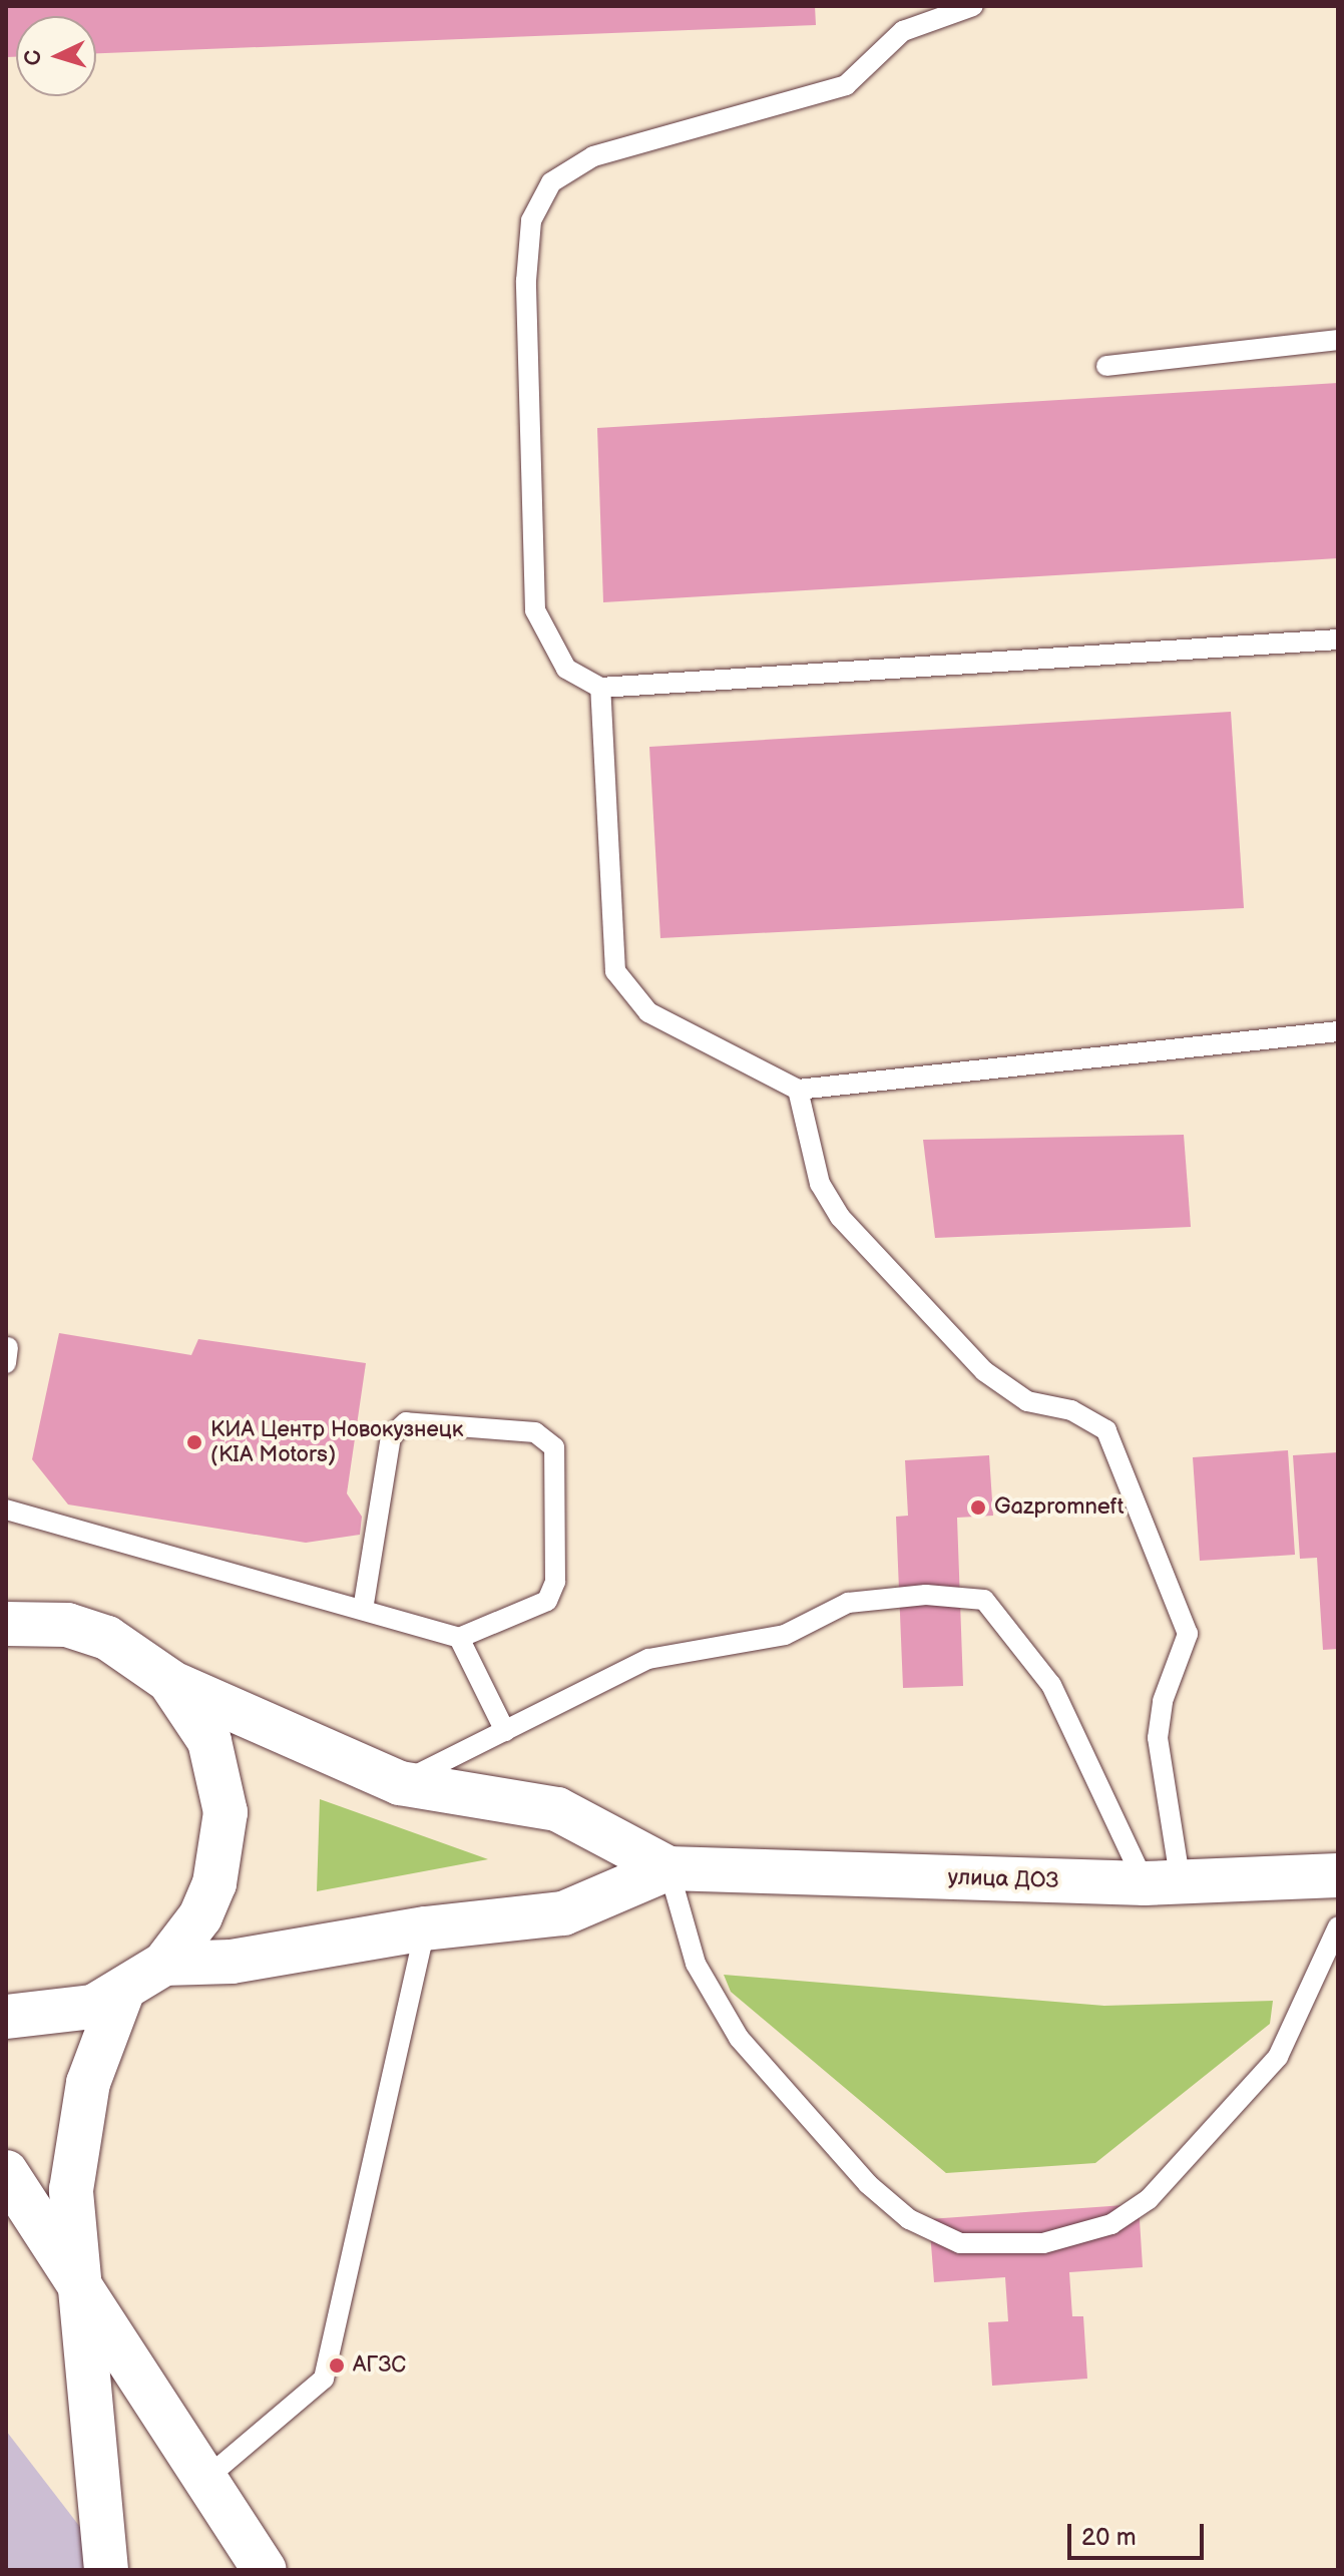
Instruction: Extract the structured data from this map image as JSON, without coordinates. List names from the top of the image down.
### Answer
{
  "streets": {
    "main road": ["улица ДОЗ"]
  },
  "places": ["КИА Центр Новокузнецк (KIA Motors)", "Gazpromneft", "АГЗС"],
  "scale_bar": "20 m",
  "north": "left"
}
